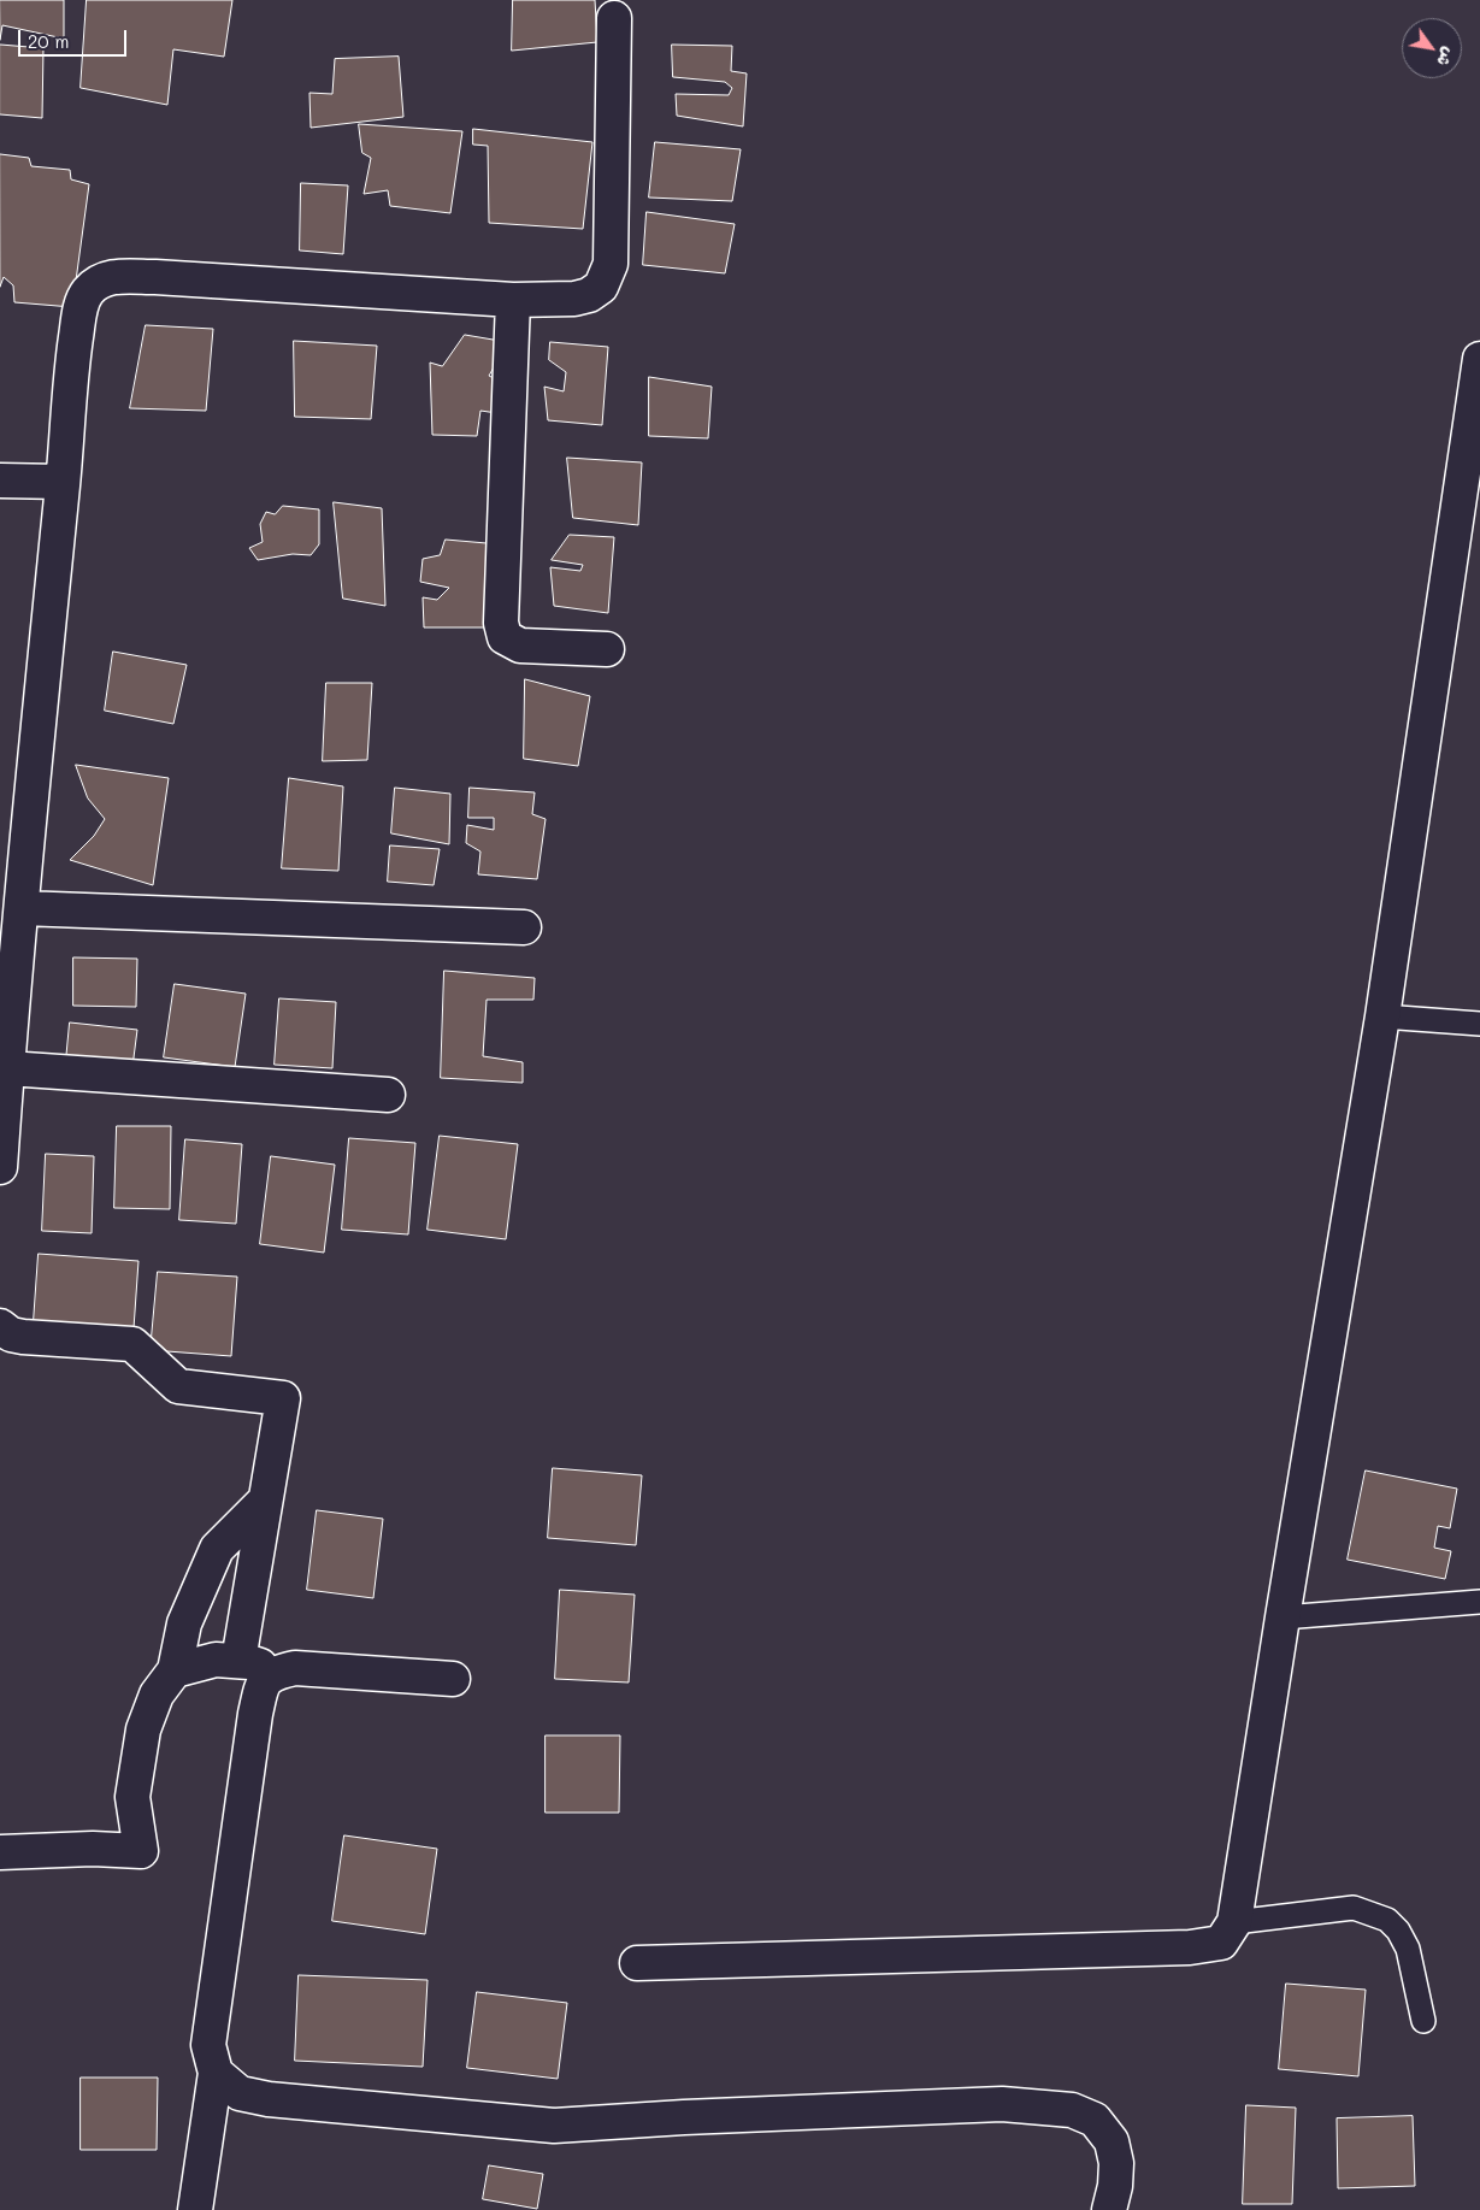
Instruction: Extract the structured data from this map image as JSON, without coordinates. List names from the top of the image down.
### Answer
{
  "scale_bar": "20 m",
  "north": "bottom right"
}
